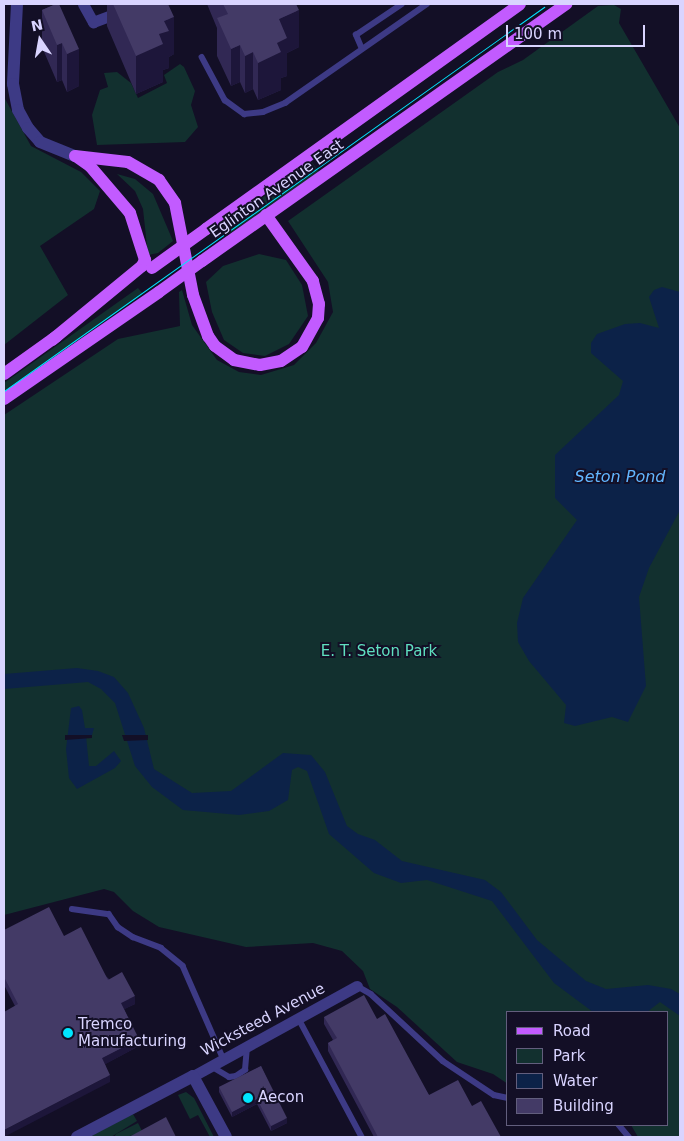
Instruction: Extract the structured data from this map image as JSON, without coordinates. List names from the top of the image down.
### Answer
{
  "streets": {
    "main road": ["Eglinton Avenue East"],
    "street": ["Wicksteed Avenue"]
  },
  "water": ["Seton Pond"],
  "parks": ["E. T. Seton Park"],
  "places": ["Tremco Manufacturing", "Aecon"],
  "legend": [
    "Road",
    "Park",
    "Water",
    "Building"
  ],
  "scale_bar": "100 m",
  "north": "top"
}
